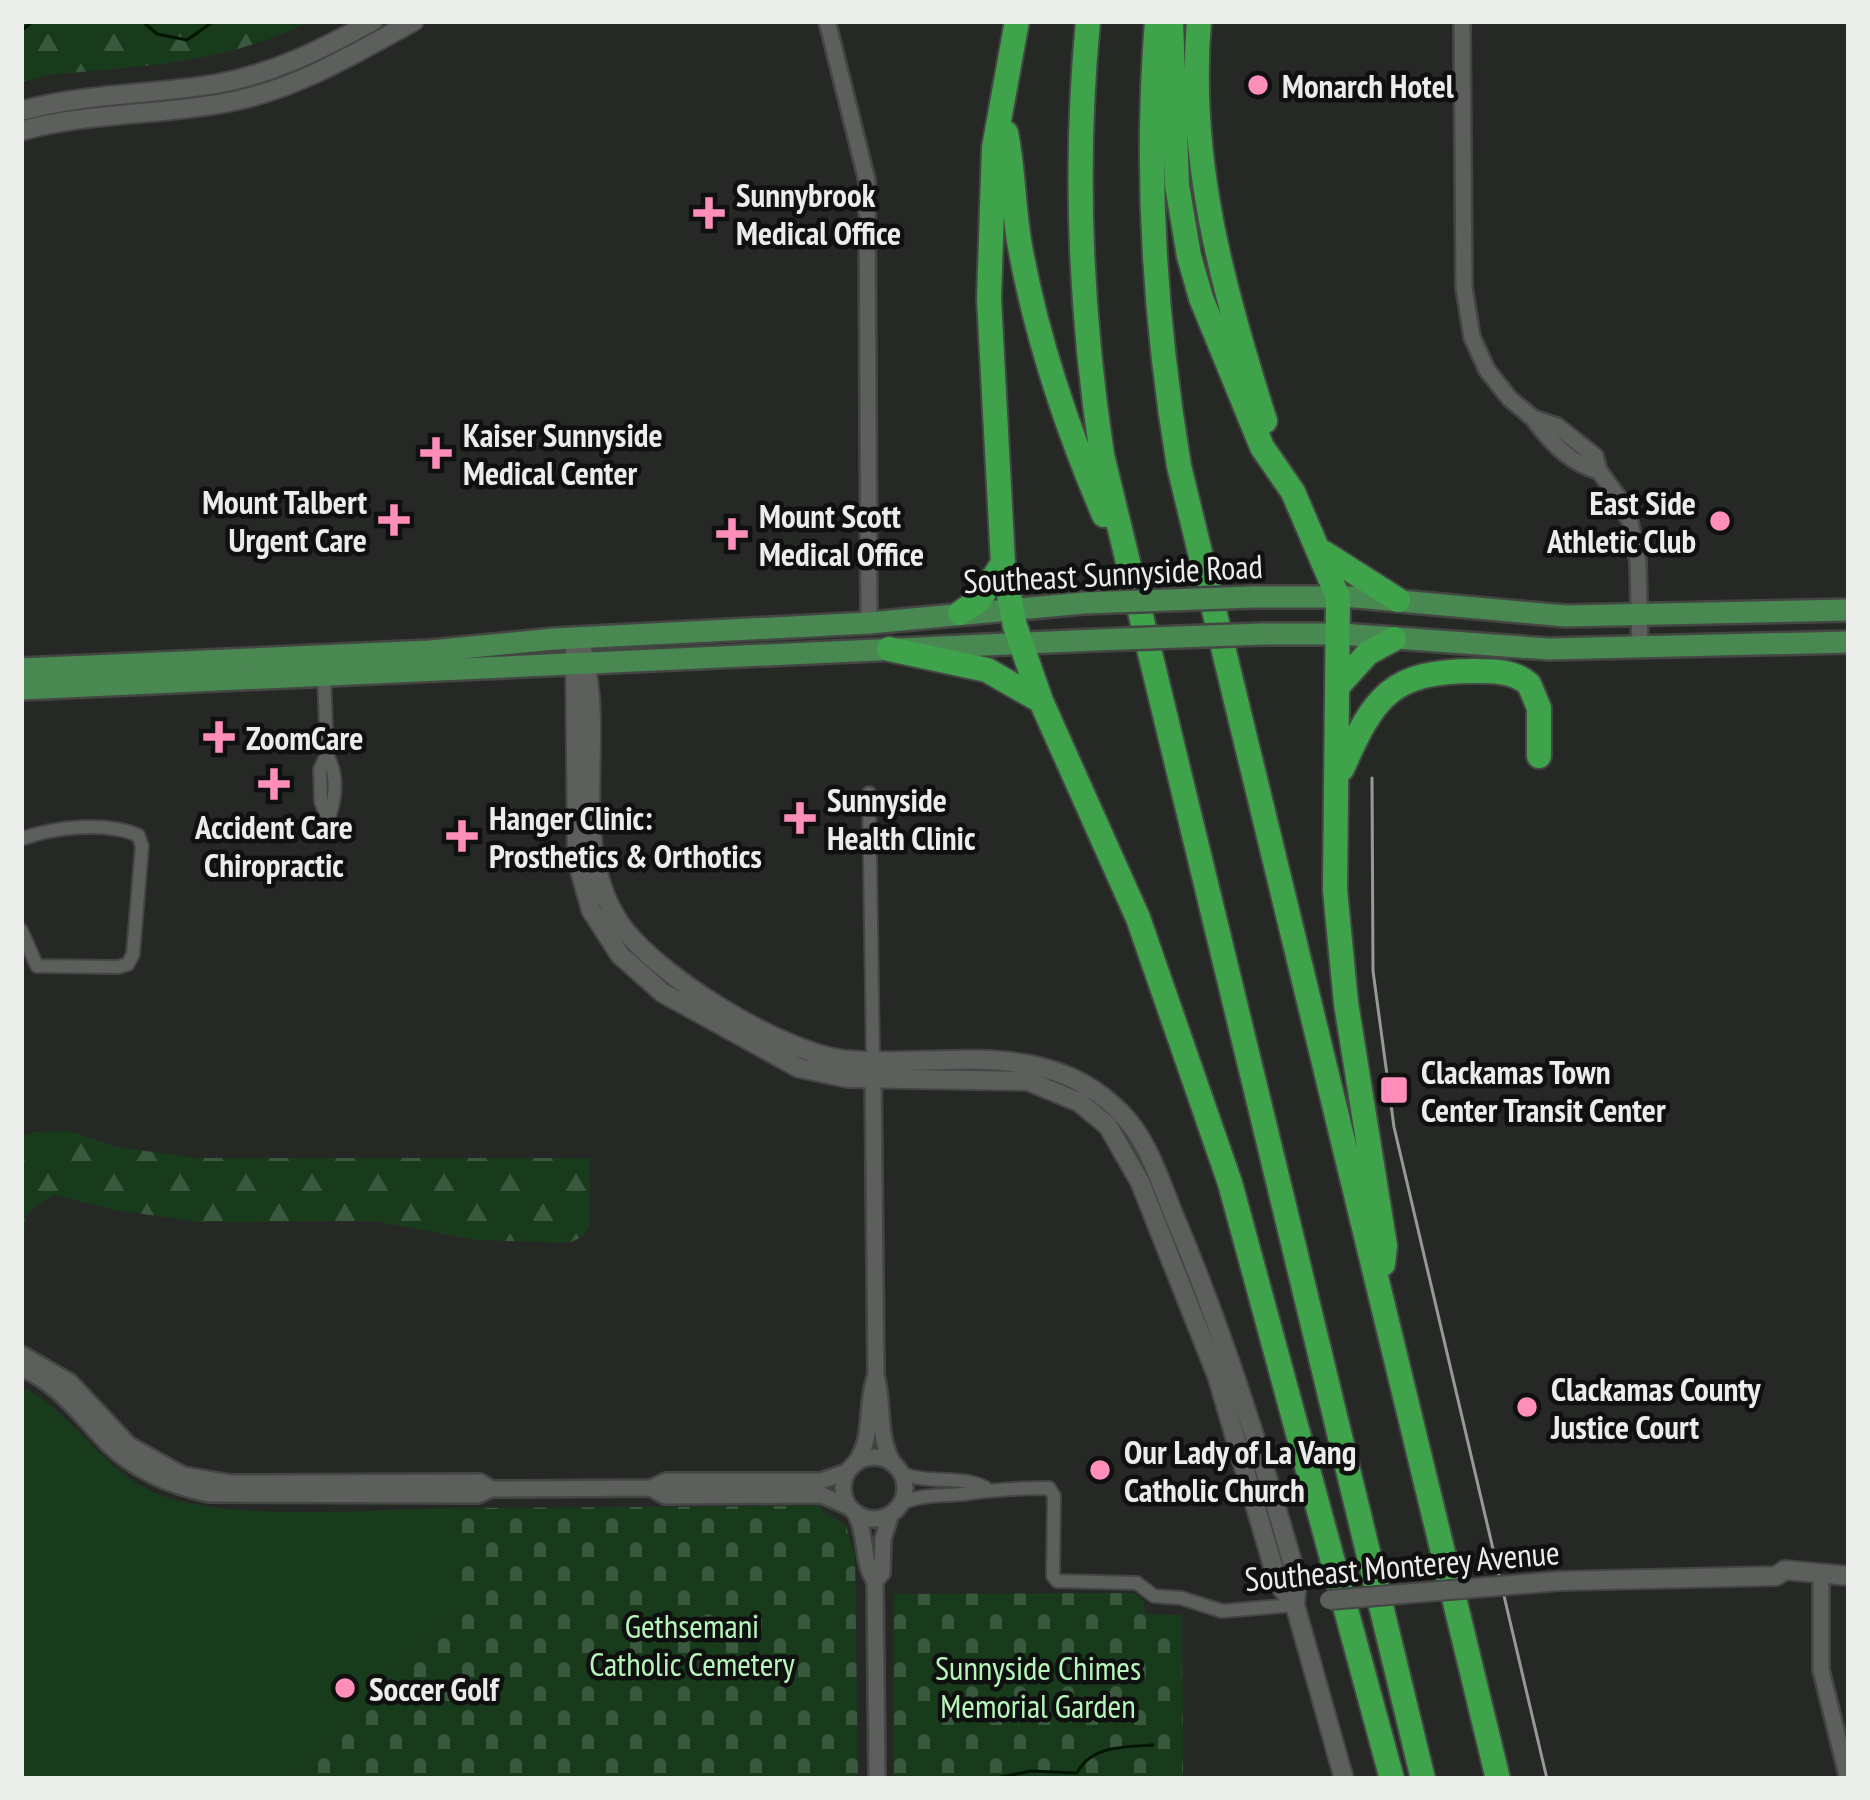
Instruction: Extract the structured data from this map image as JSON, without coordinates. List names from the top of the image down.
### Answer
{
  "streets": {
    "main road": ["Southeast Sunnyside Road", "Southeast Monterey Avenue"]
  },
  "parks": ["Gethsemani Catholic Cemetery", "Sunnyside Chimes Memorial Garden"],
  "places": {
    "other": [
      "Monarch Hotel",
      "East Side Athletic Club",
      "Clackamas County Justice Court",
      "Our Lady of La Vang Catholic Church",
      "Soccer Golf"
    ],
    "health": [
      "Sunnybrook Medical Office",
      "Kaiser Sunnyside Medical Center",
      "Mount Talbert Urgent Care",
      "Mount Scott Medical Office",
      "ZoomCare",
      "Accident Care Chiropractic",
      "Sunnyside Health Clinic",
      "Hanger Clinic: Prosthetics & Orthotics"
    ],
    "transit": ["Clackamas Town Center Transit Center"]
  }
}
